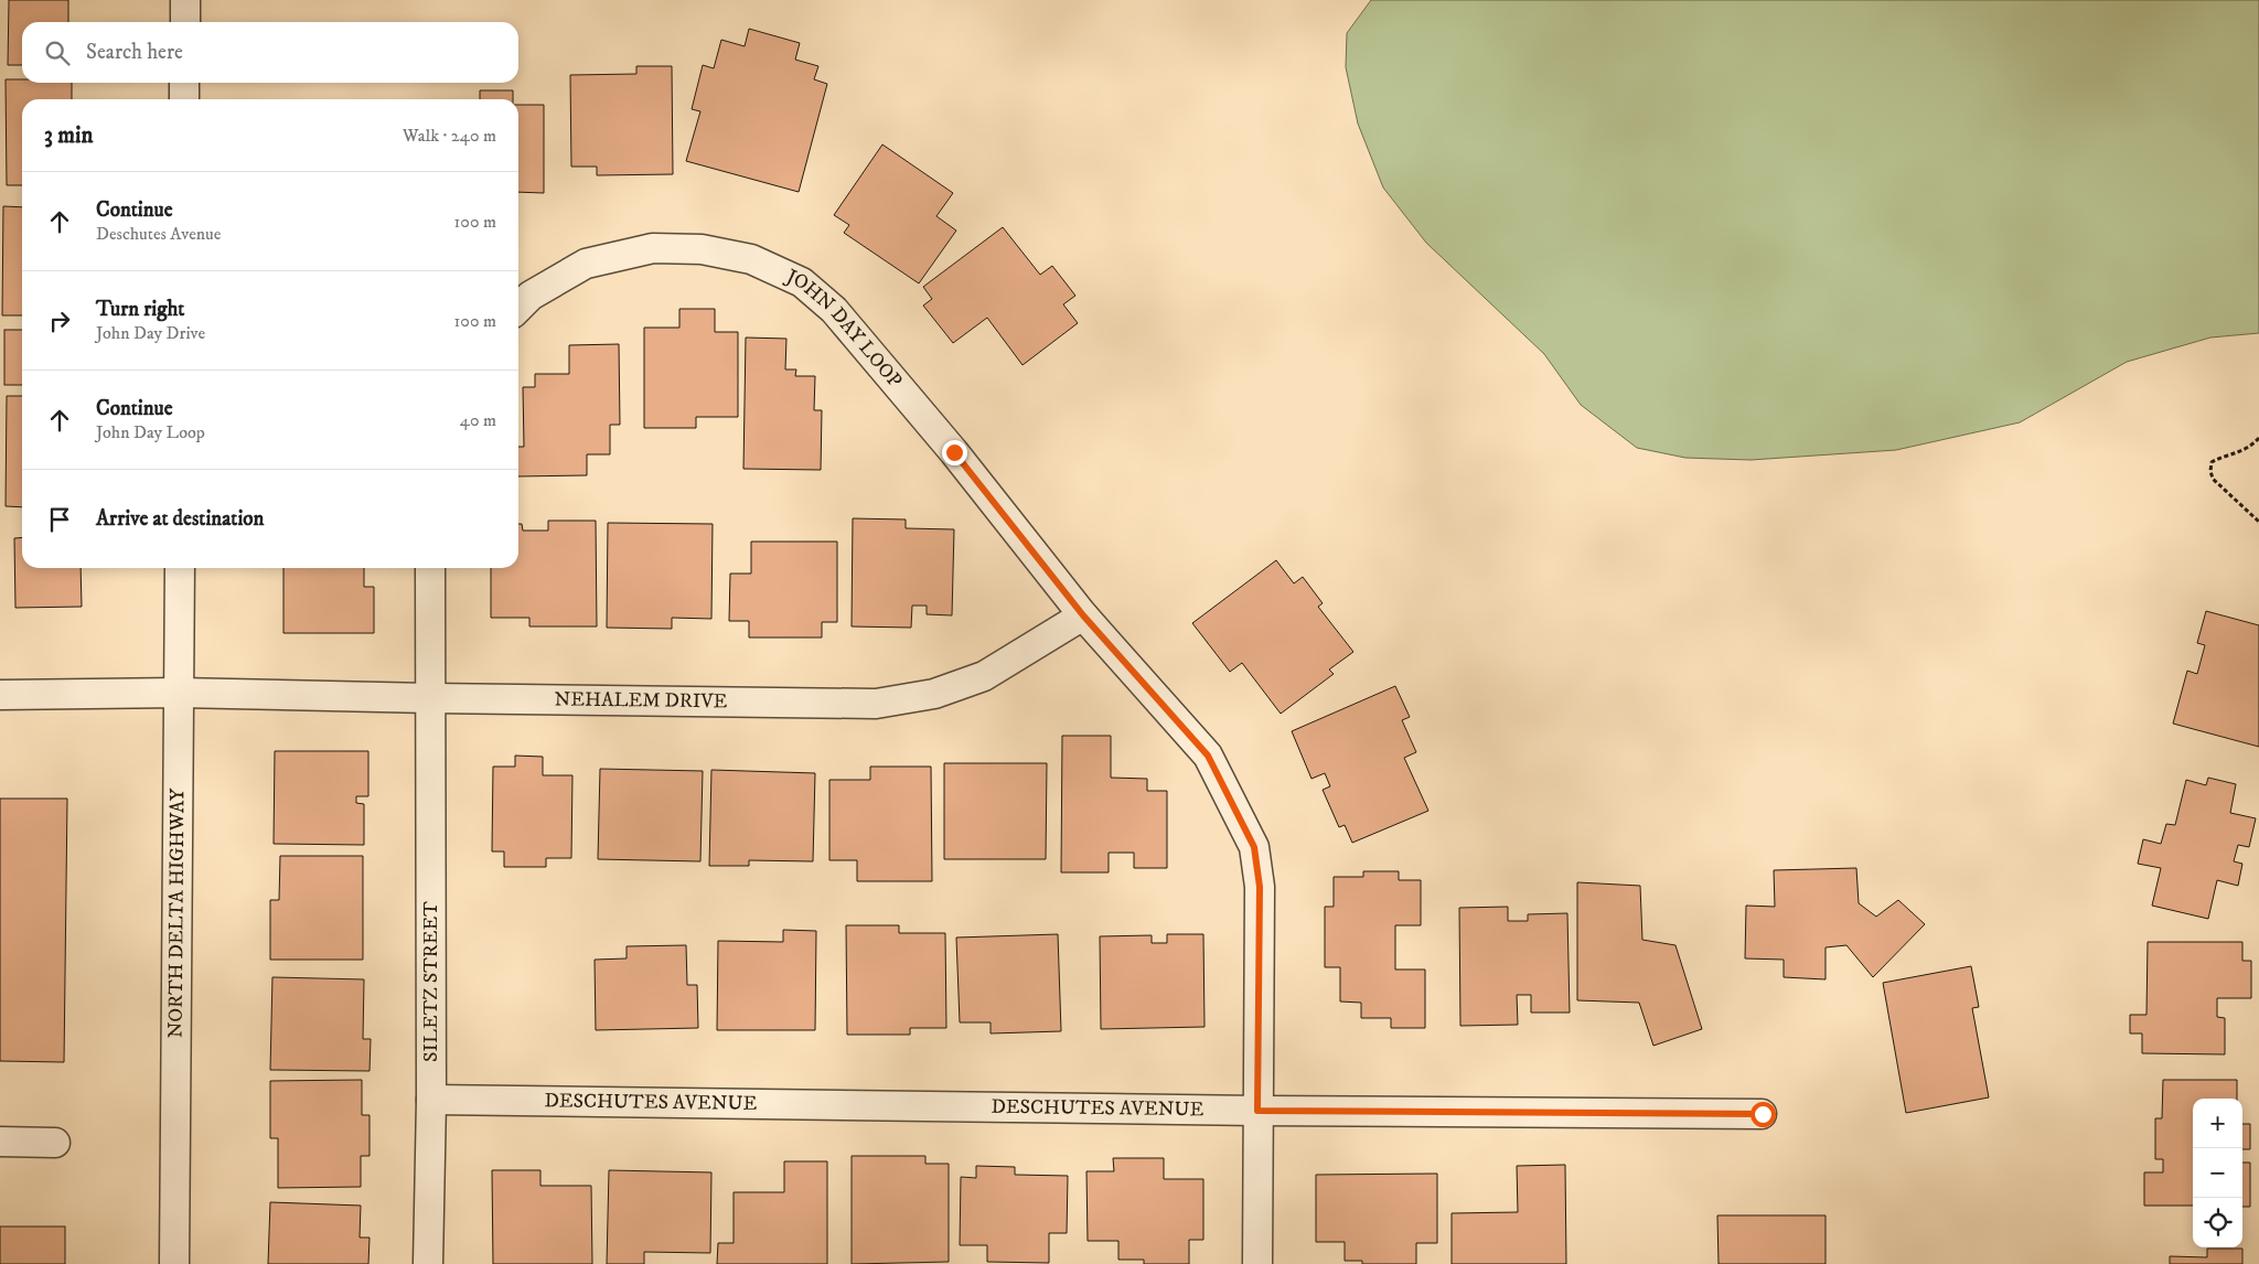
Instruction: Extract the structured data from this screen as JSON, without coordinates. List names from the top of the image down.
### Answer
{
  "streets": {
    "street": [
      "JOHN DAY LOOP",
      "NEHALEM DRIVE",
      "NORTH DELTA HIGHWAY",
      "SILETZ STREET",
      "DESCHUTES AVENUE"
    ]
  },
  "crossings": [
    ["JOHN DAY LOOP", "NEHALEM DRIVE"],
    ["JOHN DAY LOOP", "DESCHUTES AVENUE"],
    ["NEHALEM DRIVE", "NORTH DELTA HIGHWAY"],
    ["NEHALEM DRIVE", "SILETZ STREET"],
    ["SILETZ STREET", "DESCHUTES AVENUE"]
  ],
  "page": {
    "search": "Search here",
    "heading": ["3 min", "Walk · 240 m"],
    "list": [
      ["Continue", "Deschutes Avenue", "100 m"],
      ["Turn right", "John Day Drive", "100 m"],
      ["Continue", "John Day Loop", "40 m"],
      "Arrive at destination"
    ],
    "map_buttons": ["+", "−"]
  }
}
